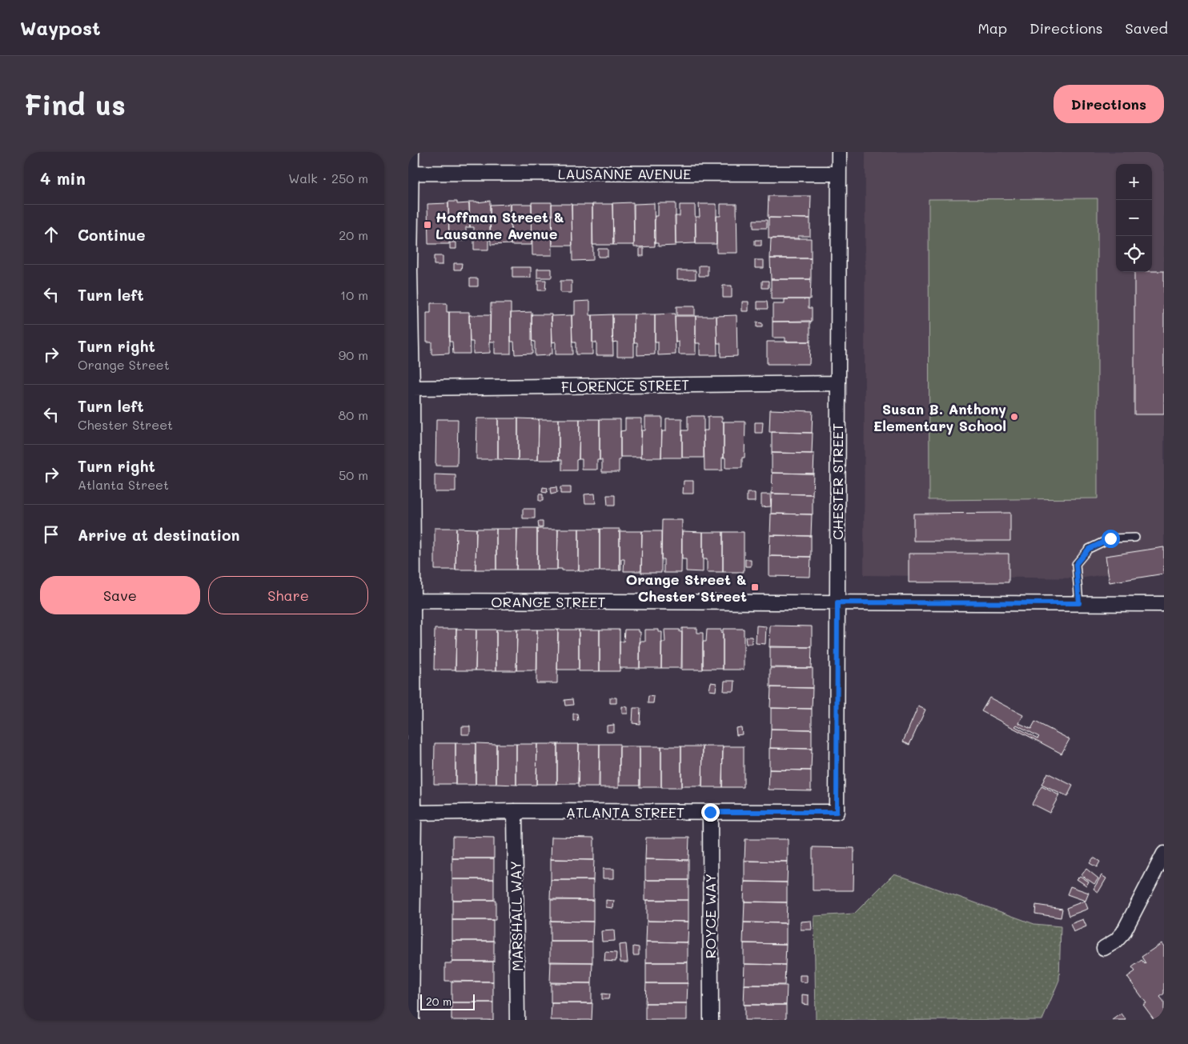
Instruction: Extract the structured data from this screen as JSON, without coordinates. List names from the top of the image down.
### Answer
{
  "streets": {
    "street": [
      "LAUSANNE AVENUE",
      "FLORENCE STREET",
      "CHESTER STREET",
      "ORANGE STREET",
      "ATLANTA STREET",
      "MARSHALL WAY",
      "ROYCE WAY"
    ]
  },
  "crossings": [
    ["LAUSANNE AVENUE", "CHESTER STREET"],
    ["FLORENCE STREET", "CHESTER STREET"],
    ["CHESTER STREET", "ORANGE STREET"],
    ["CHESTER STREET", "ATLANTA STREET"],
    ["ATLANTA STREET", "MARSHALL WAY"],
    ["ATLANTA STREET", "ROYCE WAY"]
  ],
  "places": {
    "transit": ["Hoffman Street & Lausanne Avenue", "Orange Street & Chester Street"],
    "other": ["Susan B. Anthony Elementary School"]
  },
  "scale_bar": "20 m",
  "page": {
    "header": "Waypost",
    "nav": ["Map", "Directions", "Saved"],
    "buttons": [
      "Directions",
      ["Save", "Share"]
    ],
    "title": "Find us",
    "heading": ["4 min", "Walk · 250 m"],
    "map_buttons": ["+", "−"],
    "list": [
      ["Continue", "20 m"],
      ["Turn left", "10 m"],
      ["Turn right", "Orange Street", "90 m"],
      ["Turn left", "Chester Street", "80 m"],
      ["Turn right", "Atlanta Street", "50 m"],
      "Arrive at destination"
    ],
    "scale": "20 m"
  }
}
